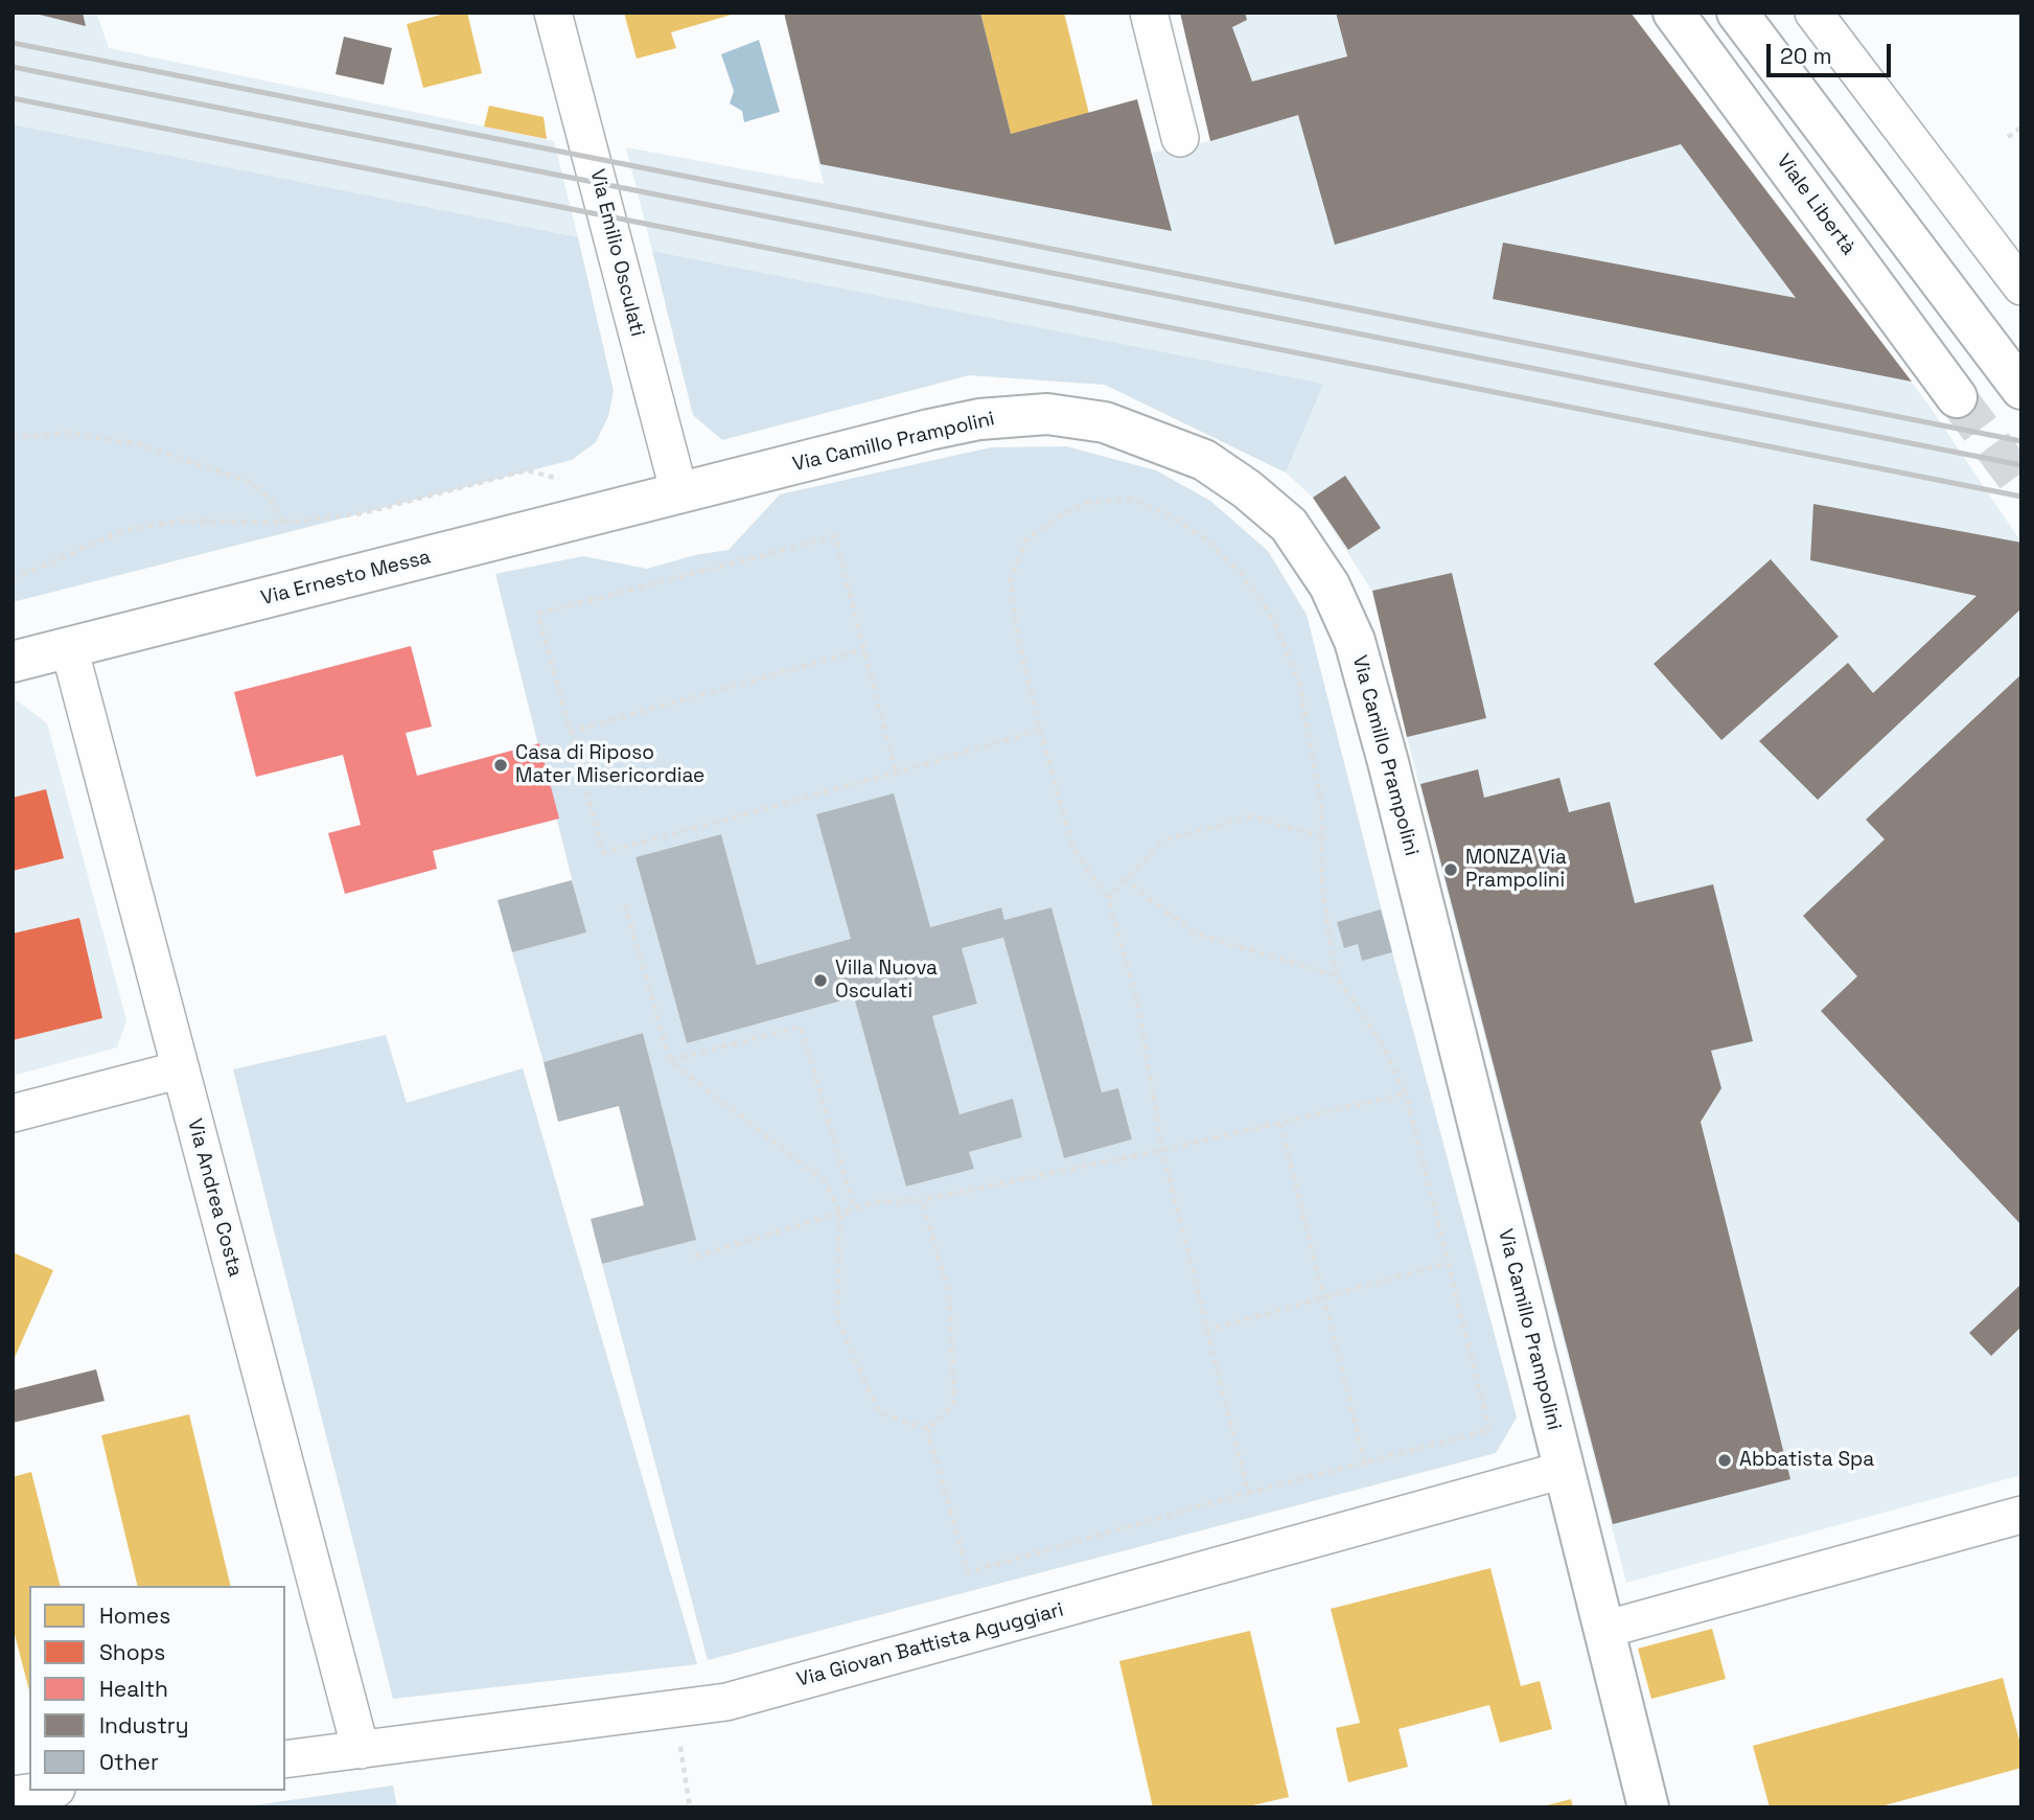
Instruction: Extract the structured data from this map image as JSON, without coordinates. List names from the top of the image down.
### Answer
{
  "streets": {
    "street": [
      "Viale Libertà",
      "Via Emilio Osculati",
      "Via Camillo Prampolini",
      "Via Ernesto Messa",
      "Via Andrea Costa",
      "Via Giovan Battista Aguggiari"
    ]
  },
  "crossings": [
    ["Via Emilio Osculati", "Via Camillo Prampolini"],
    ["Via Emilio Osculati", "Via Ernesto Messa"],
    ["Via Camillo Prampolini", "Via Ernesto Messa"],
    ["Via Camillo Prampolini", "Via Giovan Battista Aguggiari"],
    ["Via Ernesto Messa", "Via Andrea Costa"],
    ["Via Andrea Costa", "Via Giovan Battista Aguggiari"]
  ],
  "places": [
    "Casa di Riposo Mater Misericordiae",
    "MONZA Via Prampolini",
    "Villa Nuova Osculati",
    "Abbatista Spa"
  ],
  "legend": [
    "Homes",
    "Shops",
    "Health",
    "Industry",
    "Other"
  ],
  "scale_bar": "20 m"
}
